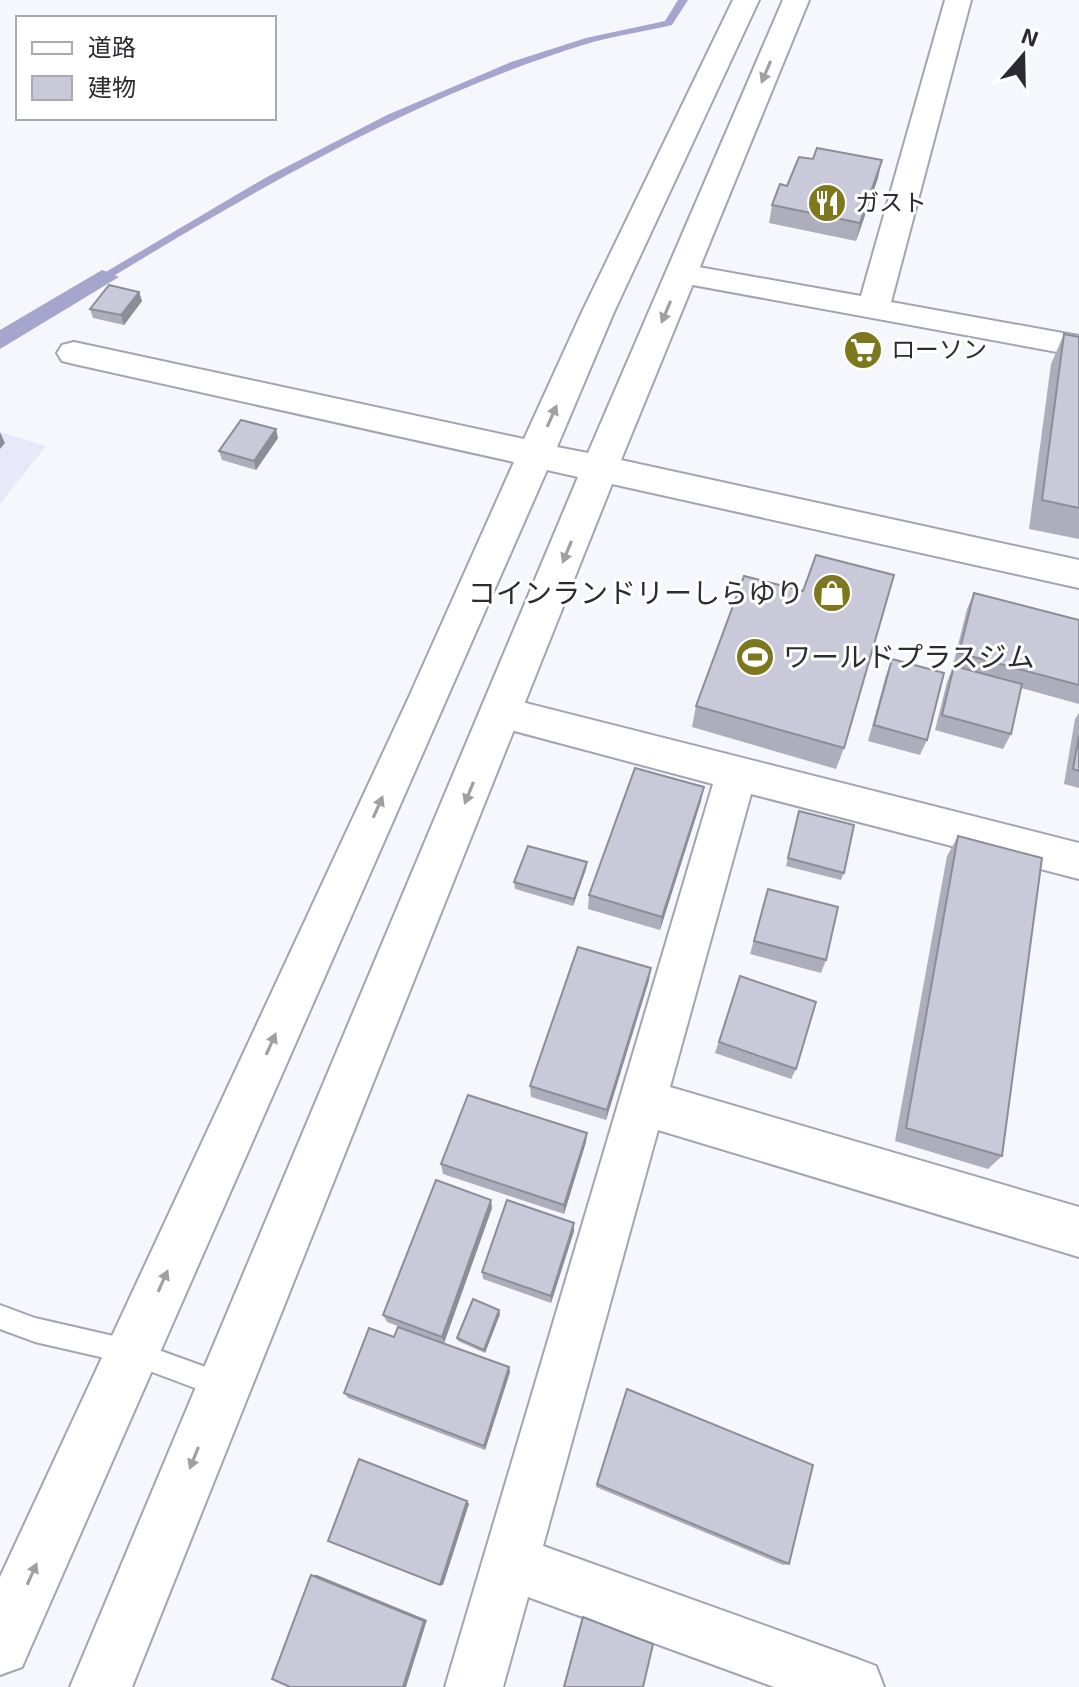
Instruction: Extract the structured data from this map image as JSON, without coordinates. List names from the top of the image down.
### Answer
{
  "places": {
    "restaurant": ["ガスト"],
    "supermarket": ["ローソン"],
    "shop": ["コインランドリーしらゆり"],
    "sports": ["ワールドプラスジム"]
  },
  "legend": ["道路", "建物"],
  "north": "top"
}
